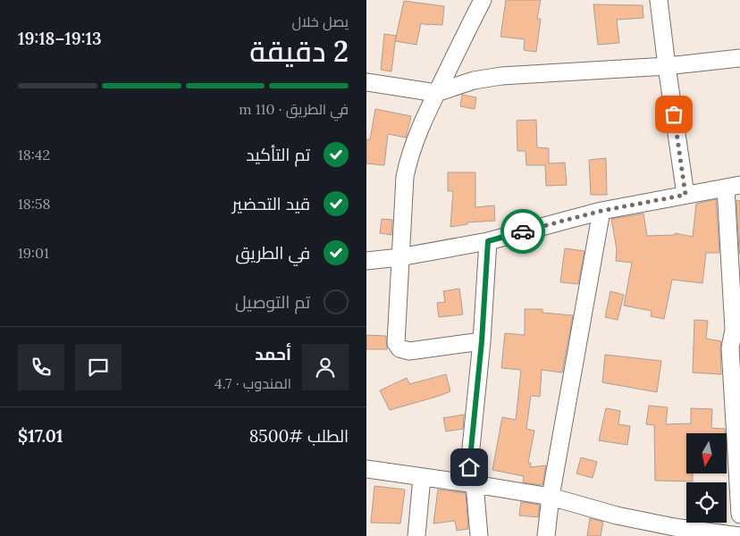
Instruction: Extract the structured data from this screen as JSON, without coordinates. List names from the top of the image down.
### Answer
{
  "north": "bottom",
  "page": {
    "heading": ["2 دقيقة", "يصل خلال", "19:13–19:18"],
    "panel": [
      "أحمد",
      "المندوب · 4.7",
      "الطلب #8500",
      "$17.01"
    ],
    "bar": "في الطريق · 110 m",
    "list": [
      ["تم التأكيد", "18:42"],
      ["قيد التحضير", "18:58"],
      ["في الطريق", "19:01"],
      "تم التوصيل"
    ]
  }
}
